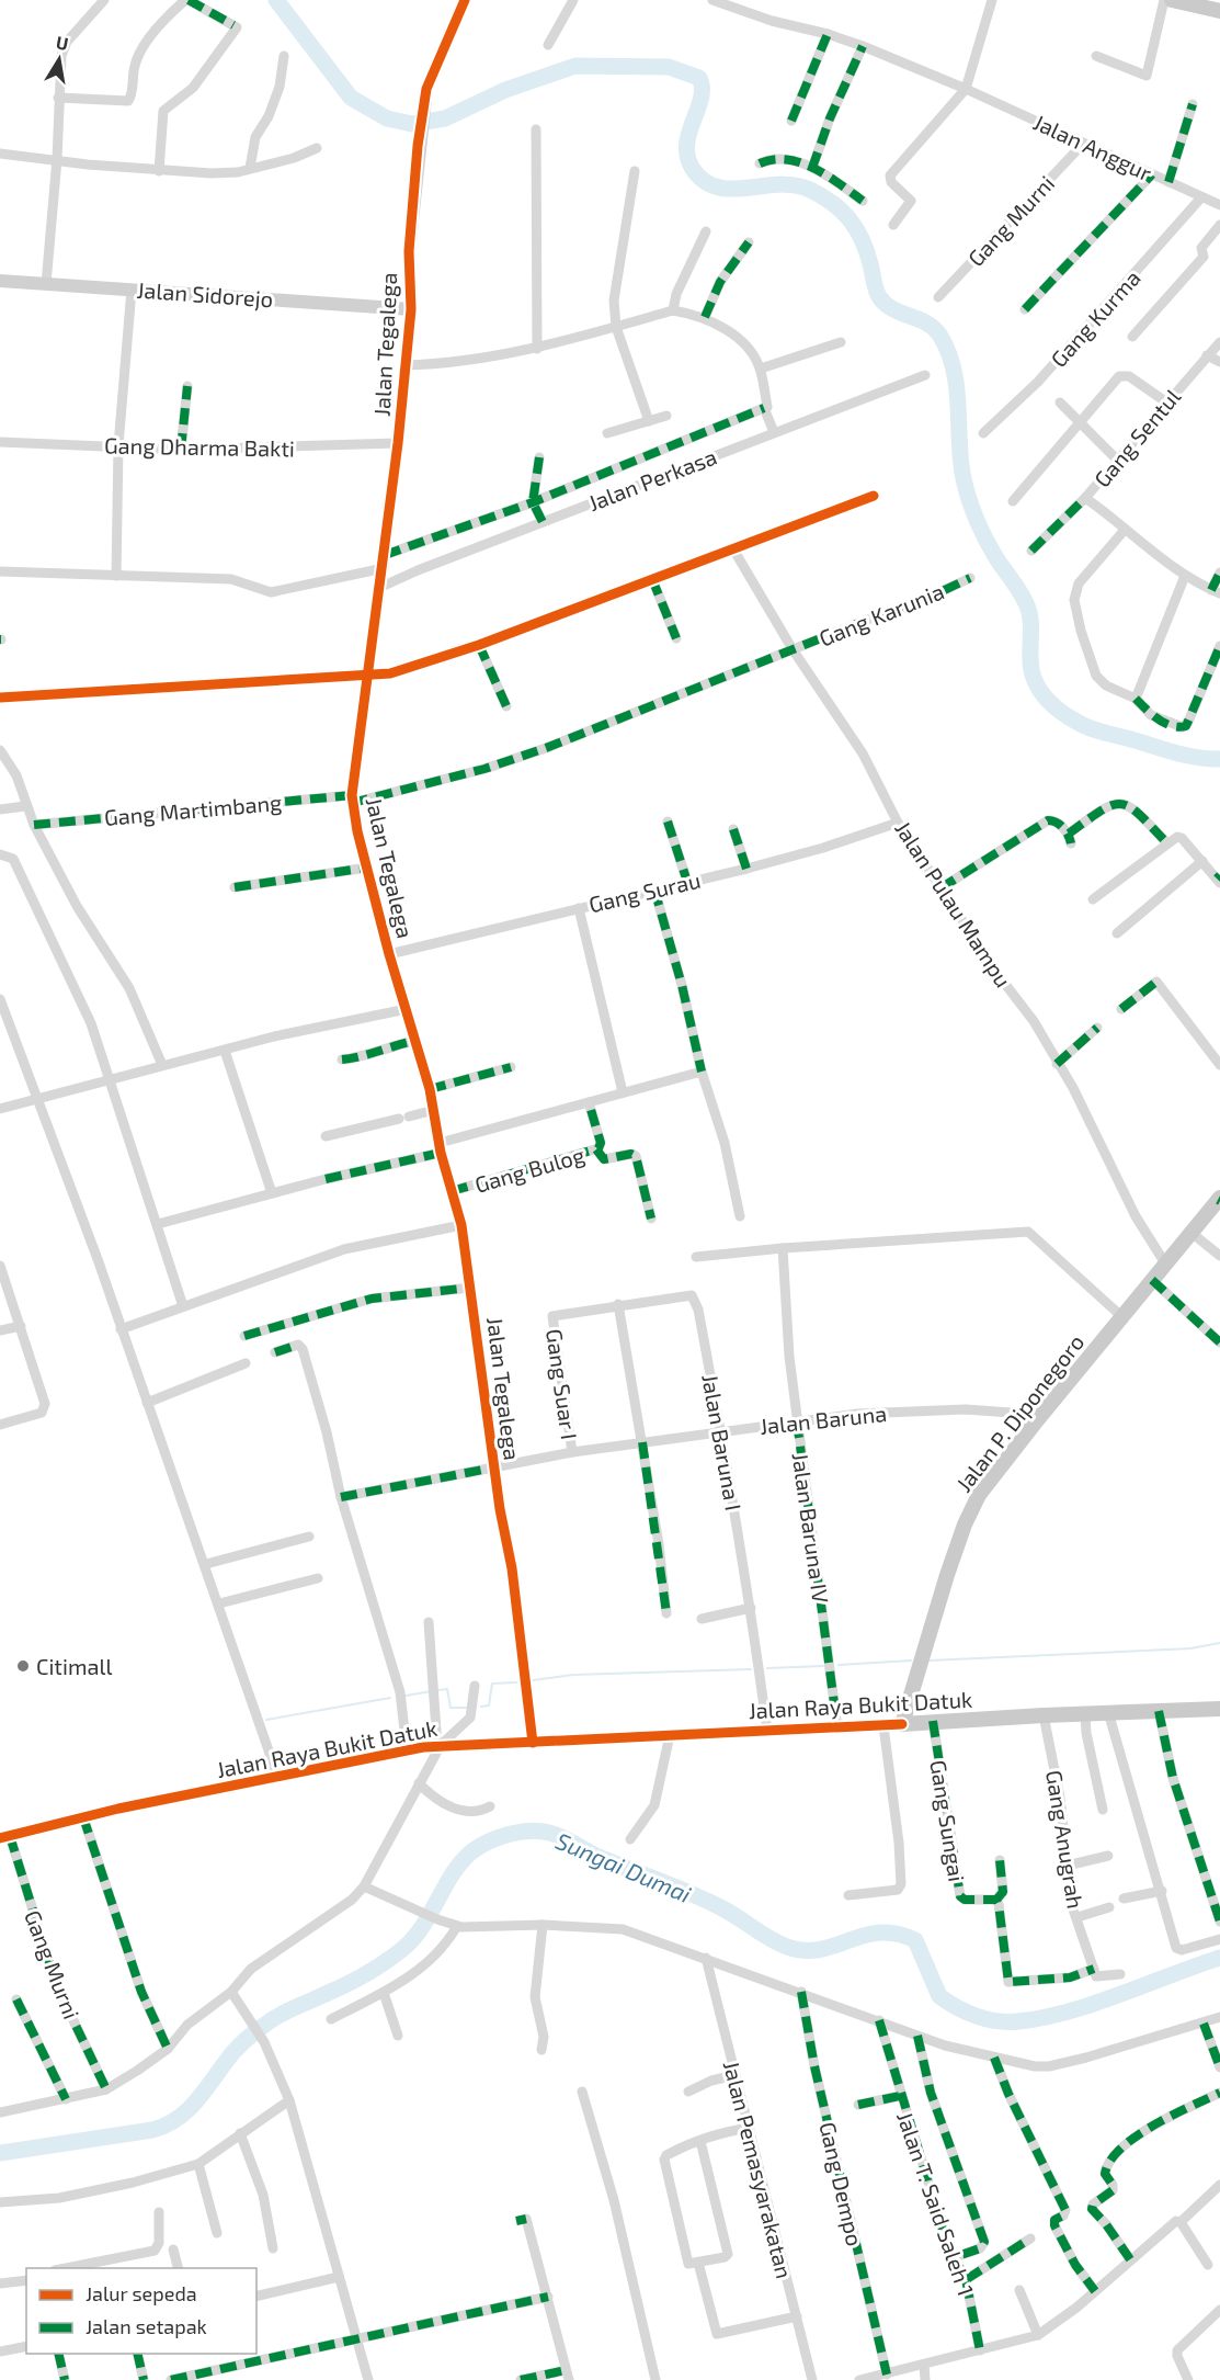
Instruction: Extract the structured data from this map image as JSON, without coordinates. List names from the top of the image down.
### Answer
{
  "streets": {
    "main road": ["Jalan P. Diponegoro", "Jalan Raya Bukit Datuk"],
    "street": [
      "Jalan Anggur",
      "Gang Murni",
      "Jalan Sidorejo",
      "Gang Kurma",
      "Jalan Tegalega",
      "Gang Sentul",
      "Gang Dharma Bakti",
      "Jalan Perkasa",
      "Gang Karunia",
      "Gang Martimbang",
      "Gang Surau",
      "Jalan Pulau Mampu",
      "Gang Bulog",
      "Gang Suar I",
      "Jalan Baruna",
      "Jalan Baruna I",
      "Jalan Baruna IV",
      "Gang Sungai",
      "Gang Anugrah",
      "Jalan Pemasyarakatan",
      "Gang Dempo",
      "Jalan T. Said Saleh 1"
    ]
  },
  "crossings": [
    ["Jalan Anggur", "Gang Murni"],
    ["Jalan Anggur", "Gang Kurma"],
    ["Gang Murni", "Jalan Raya Bukit Datuk"],
    ["Jalan Sidorejo", "Jalan Tegalega"],
    ["Jalan Tegalega", "Gang Dharma Bakti"],
    ["Jalan Tegalega", "Jalan Perkasa"],
    ["Jalan Tegalega", "Gang Karunia"],
    ["Jalan Tegalega", "Gang Martimbang"],
    ["Jalan Tegalega", "Gang Surau"],
    ["Jalan Tegalega", "Gang Bulog"],
    ["Jalan Tegalega", "Jalan Baruna"],
    ["Jalan Tegalega", "Jalan Raya Bukit Datuk"],
    ["Gang Karunia", "Gang Martimbang"],
    ["Gang Karunia", "Jalan Pulau Mampu"],
    ["Gang Surau", "Jalan Pulau Mampu"],
    ["Jalan Pulau Mampu", "Jalan P. Diponegoro"],
    ["Gang Suar I", "Jalan Baruna"],
    ["Gang Suar I", "Jalan Baruna I"],
    ["Jalan P. Diponegoro", "Jalan Baruna"],
    ["Jalan P. Diponegoro", "Jalan Raya Bukit Datuk"],
    ["Jalan Baruna", "Jalan Baruna I"],
    ["Jalan Baruna", "Jalan Baruna IV"],
    ["Jalan Baruna I", "Jalan Raya Bukit Datuk"],
    ["Jalan Baruna IV", "Jalan Raya Bukit Datuk"],
    ["Jalan Raya Bukit Datuk", "Gang Sungai"],
    ["Jalan Raya Bukit Datuk", "Gang Anugrah"]
  ],
  "water": ["Sungai Dumai"],
  "places": ["Citimall"],
  "legend": ["Jalur sepeda", "Jalan setapak"],
  "north": "top"
}
